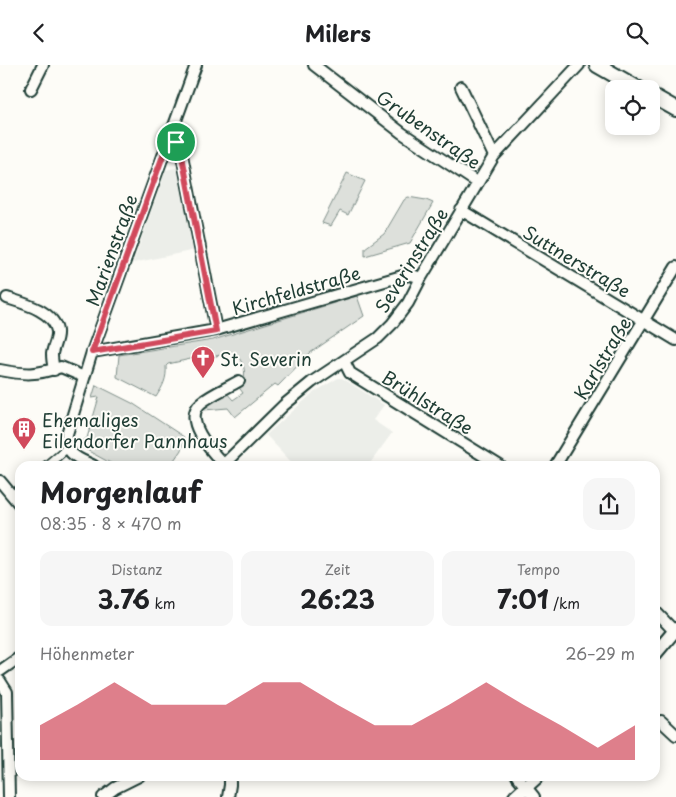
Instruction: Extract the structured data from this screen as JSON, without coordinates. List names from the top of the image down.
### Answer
{
  "streets": {
    "street": [
      "Grubenstraße",
      "Marienstraße",
      "Severinstraße",
      "Suttnerstraße",
      "Kirchfeldstraße",
      "Karlstraße",
      "Brühlstraße"
    ]
  },
  "crossings": [
    ["Grubenstraße", "Severinstraße"],
    ["Marienstraße", "Kirchfeldstraße"],
    ["Severinstraße", "Suttnerstraße"],
    ["Severinstraße", "Kirchfeldstraße"],
    ["Severinstraße", "Brühlstraße"],
    ["Suttnerstraße", "Karlstraße"]
  ],
  "places": {
    "church": ["St. Severin"],
    "building": ["Ehemaliges Eilendorfer Pannhaus"]
  },
  "page": {
    "header": "Milers",
    "heading": ["Morgenlauf", "08:35 · 8 × 470 m"],
    "stats": [
      ["Distanz", "3.76 km"],
      ["Zeit", "26:23"],
      ["Tempo", "7:01 /km"]
    ],
    "chart": ["Höhenmeter", "26–29 m"]
  }
}
